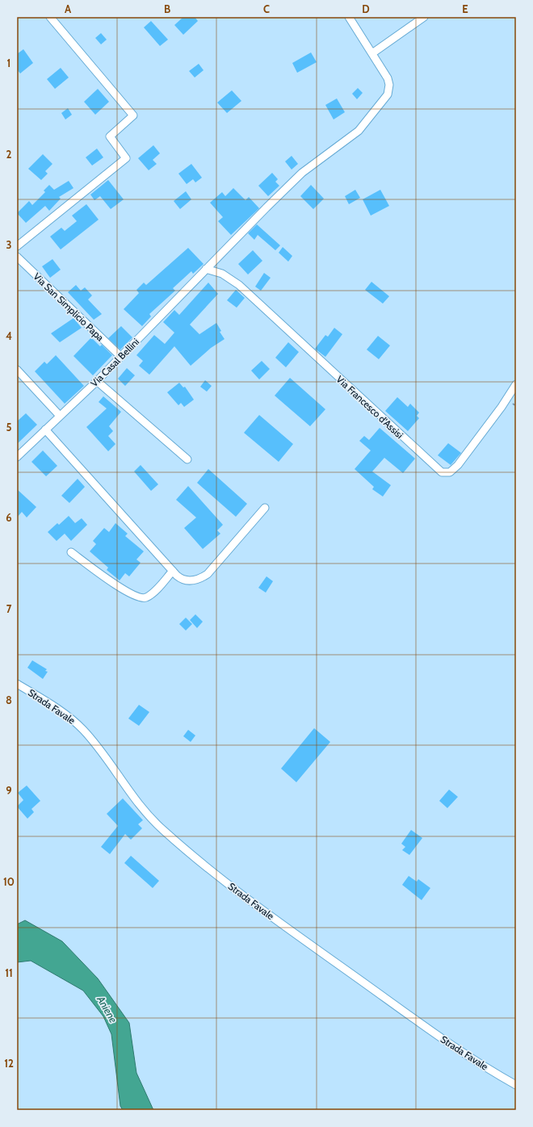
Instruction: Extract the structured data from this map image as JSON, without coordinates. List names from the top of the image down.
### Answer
{
  "streets": {
    "street": [
      "Via San Simplicio Papa",
      "Via Casal Bellini",
      "Via Francesco d'Assisi",
      "Strada Favale"
    ]
  },
  "crossings": [
    ["Via San Simplicio Papa", "Via Casal Bellini"],
    ["Via Casal Bellini", "Via Francesco d'Assisi"]
  ],
  "water": ["Aniene"],
  "grid": {
    "columns": [
      "A",
      "B",
      "C",
      "D",
      "E"
    ],
    "rows": [
      "1",
      "2",
      "3",
      "4",
      "5",
      "6",
      "7",
      "8",
      "9",
      "10",
      "11",
      "12"
    ]
  }
}
